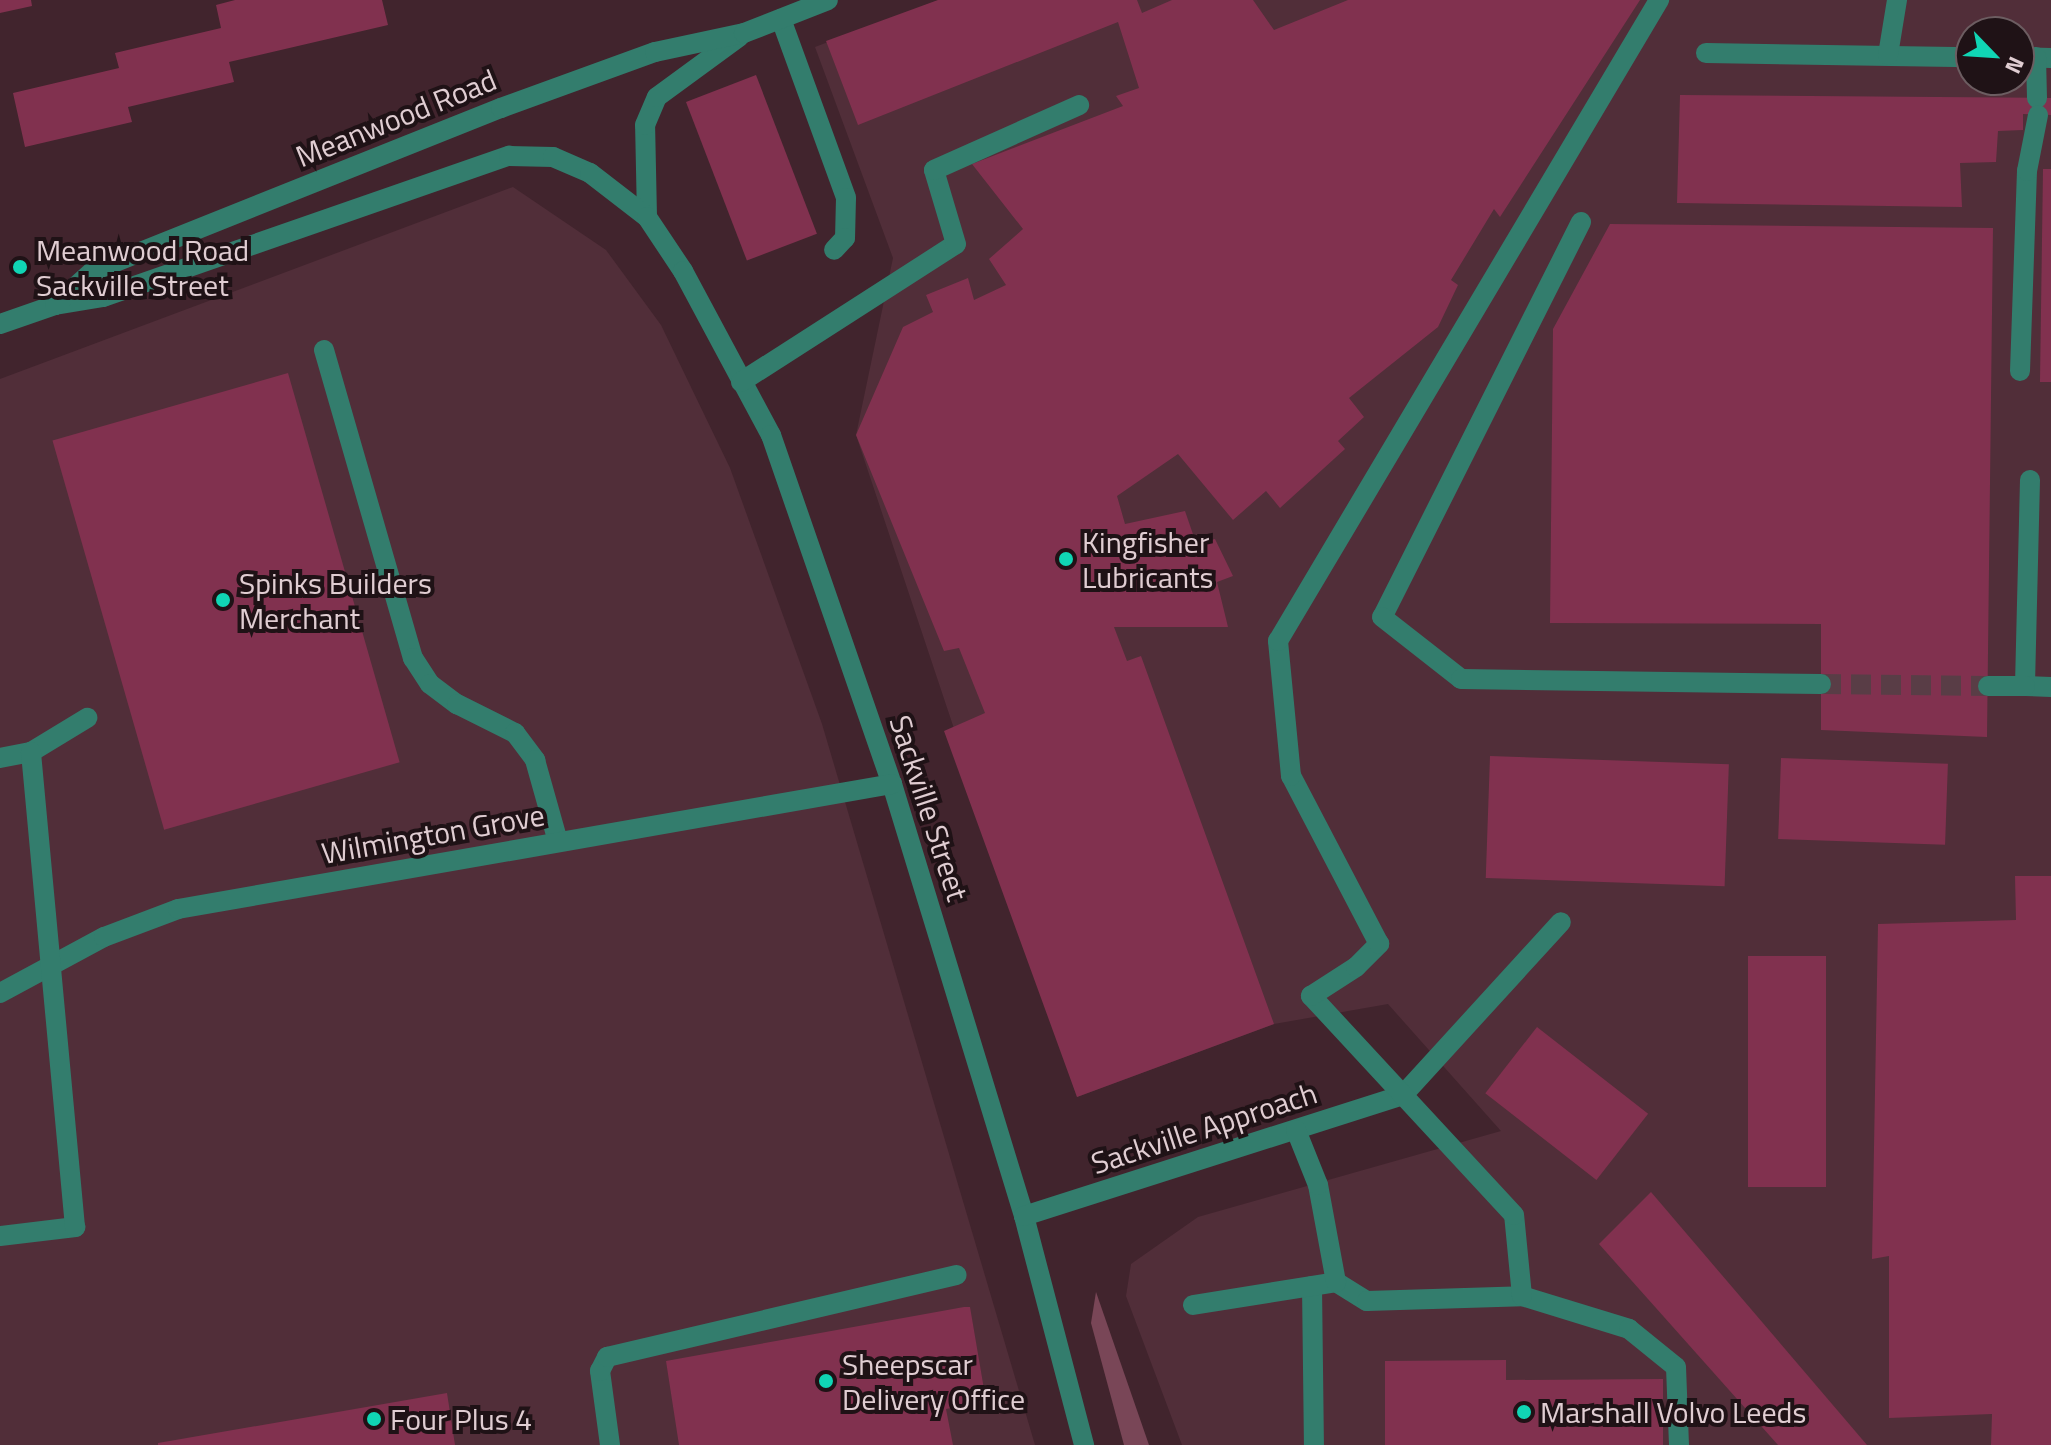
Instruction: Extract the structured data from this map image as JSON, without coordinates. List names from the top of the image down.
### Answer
{
  "streets": {
    "street": [
      "Meanwood Road",
      "Sackville Street",
      "Wilmington Grove",
      "Sackville Approach"
    ]
  },
  "crossings": [
    ["Meanwood Road", "Sackville Street"],
    ["Sackville Street", "Wilmington Grove"],
    ["Sackville Street", "Sackville Approach"]
  ],
  "places": [
    "Meanwood Road Sackville Street",
    "Kingfisher Lubricants",
    "Spinks Builders Merchant",
    "Sheepscar Delivery Office",
    "Marshall Volvo Leeds",
    "Four Plus 4"
  ],
  "north": "bottom right"
}
